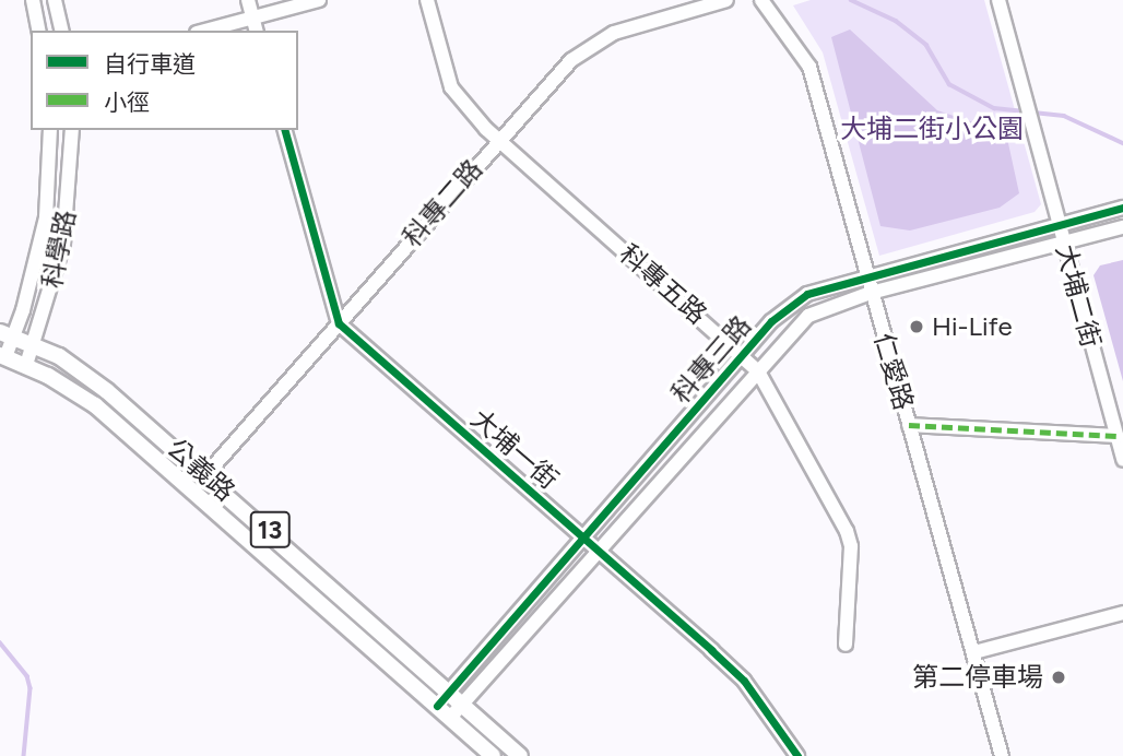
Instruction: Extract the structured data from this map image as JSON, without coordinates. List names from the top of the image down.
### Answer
{
  "streets": {
    "main road": ["公義路", "13"],
    "street": [
      "科專二路",
      "科學路",
      "科專五路",
      "大埔二街",
      "科專三路",
      "仁愛路",
      "大埔一街"
    ]
  },
  "crossings": [
    ["科專二路", "科專五路"],
    ["科專二路", "大埔一街"],
    ["科專二路", "公義路"],
    ["科學路", "公義路"],
    ["科專五路", "科專三路"],
    ["大埔二街", "科專三路"],
    ["科專三路", "仁愛路"],
    ["科專三路", "大埔一街"],
    ["科專三路", "公義路"]
  ],
  "parks": ["大埔二街小公園"],
  "places": ["Hi-Life", "第二停車場"],
  "legend": ["自行車道", "小徑"]
}
